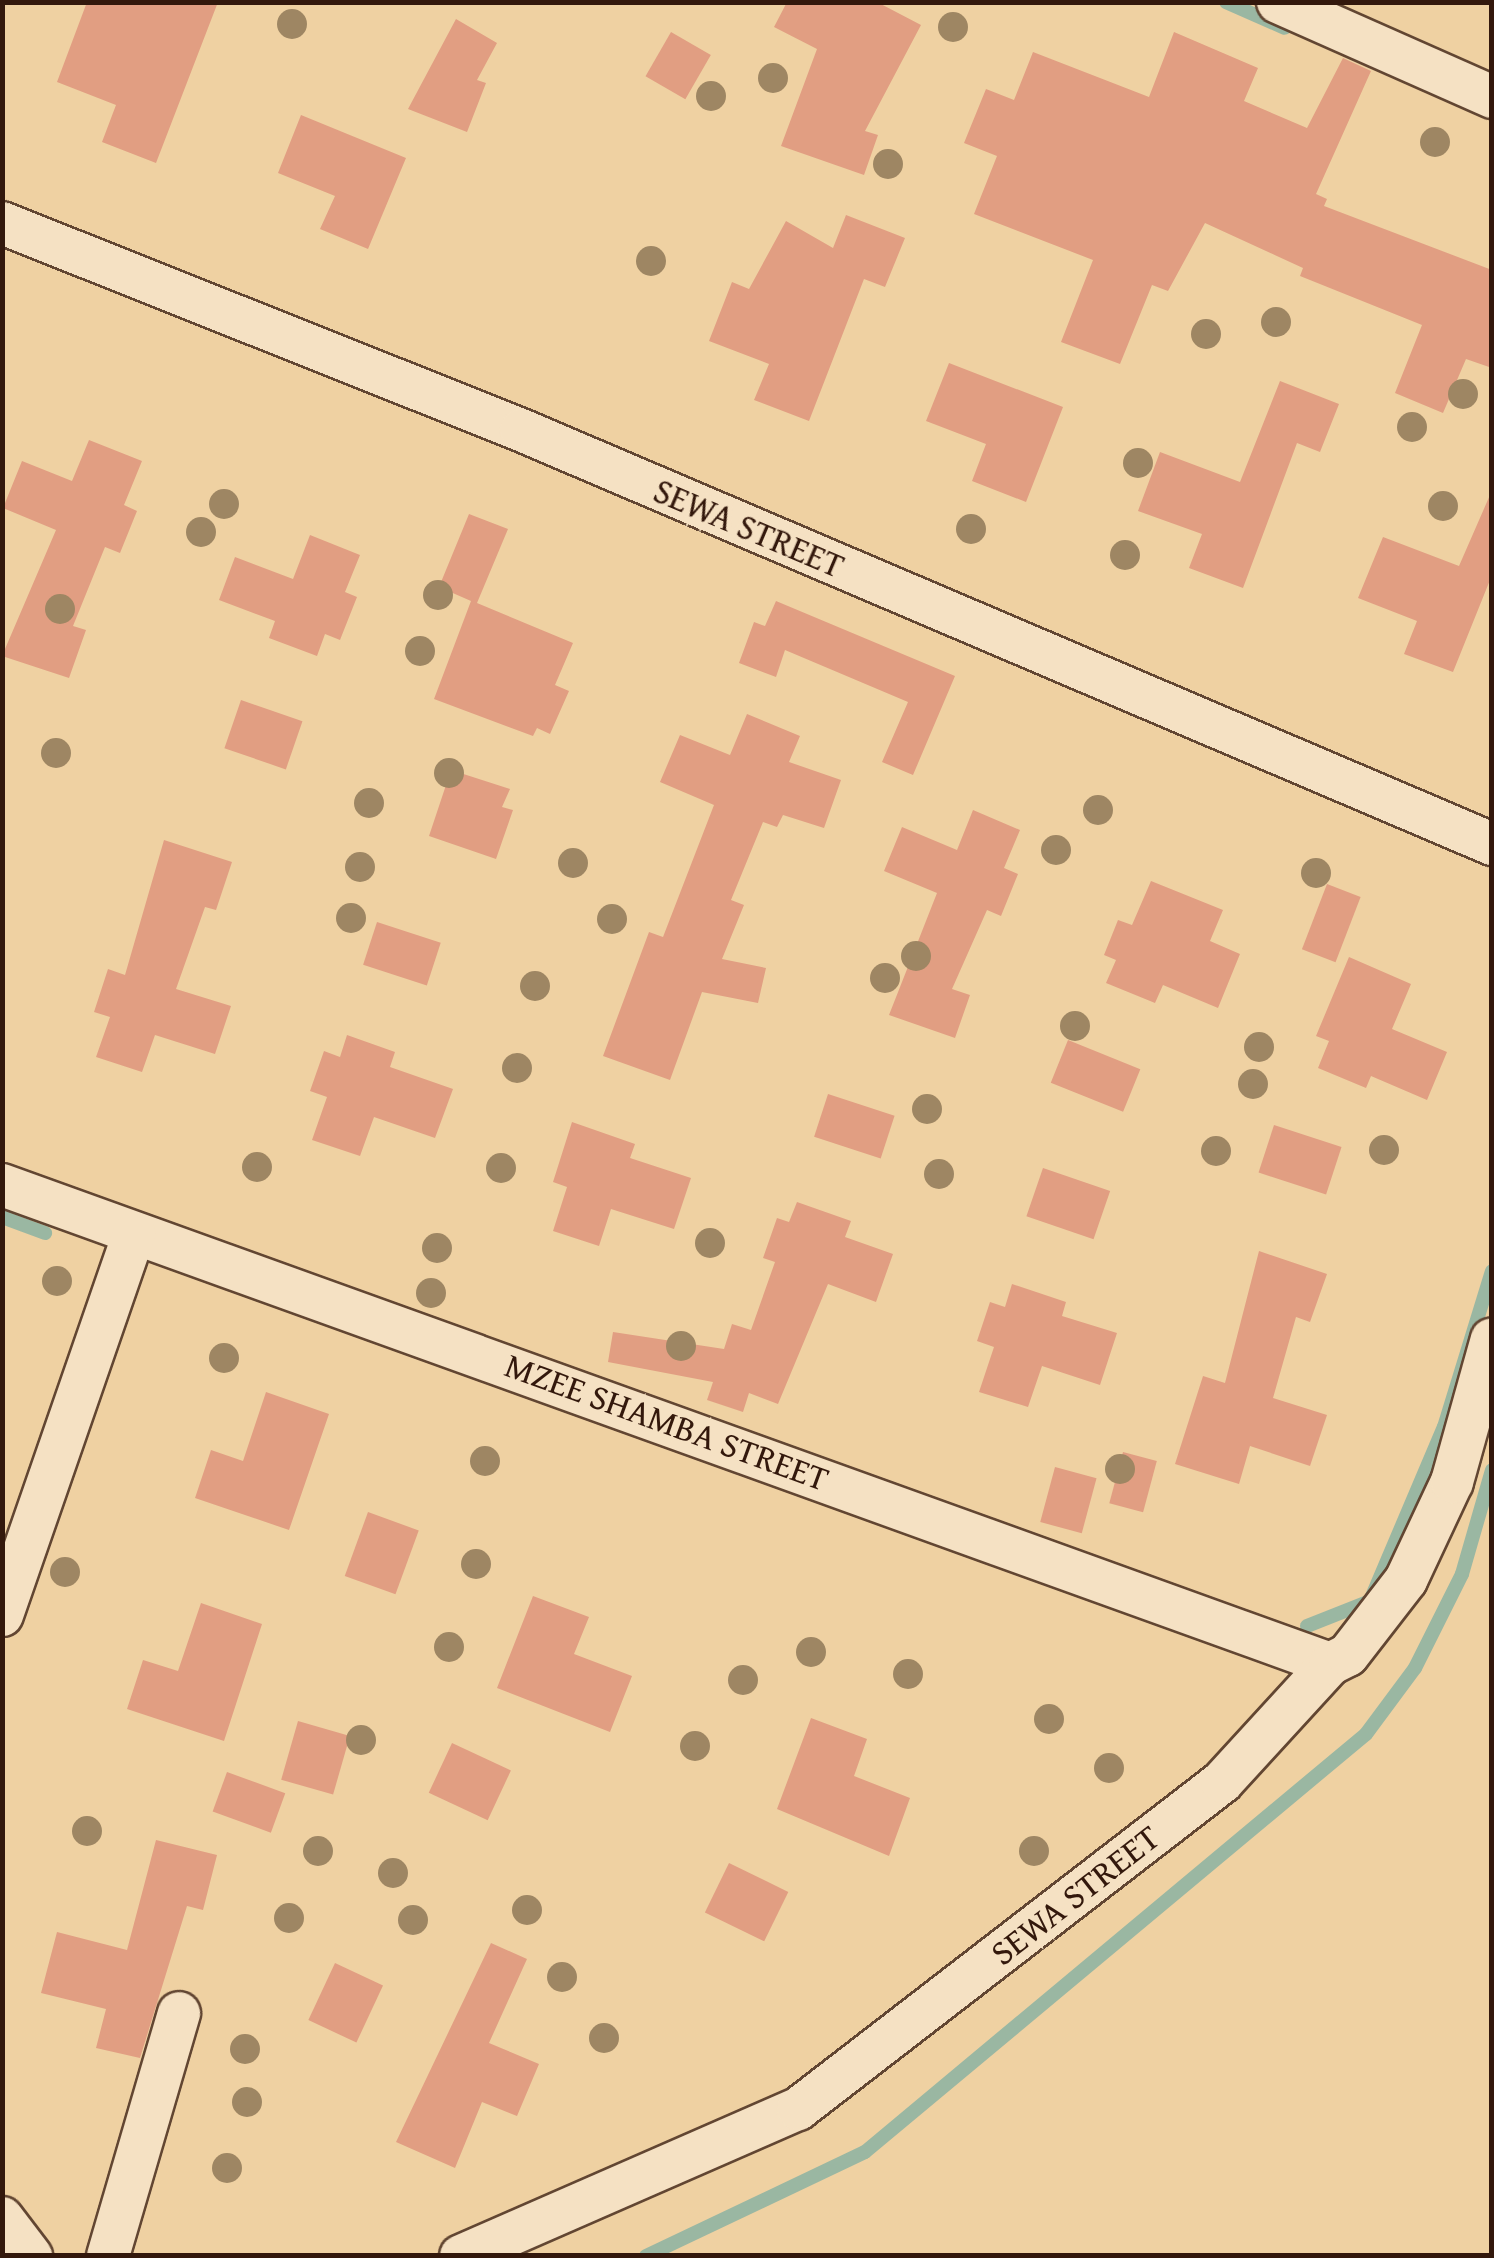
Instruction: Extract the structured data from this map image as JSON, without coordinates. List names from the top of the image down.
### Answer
{
  "streets": {
    "street": ["SEWA STREET", "MZEE SHAMBA STREET"]
  },
  "crossings": [
    ["SEWA STREET", "MZEE SHAMBA STREET"]
  ]
}
